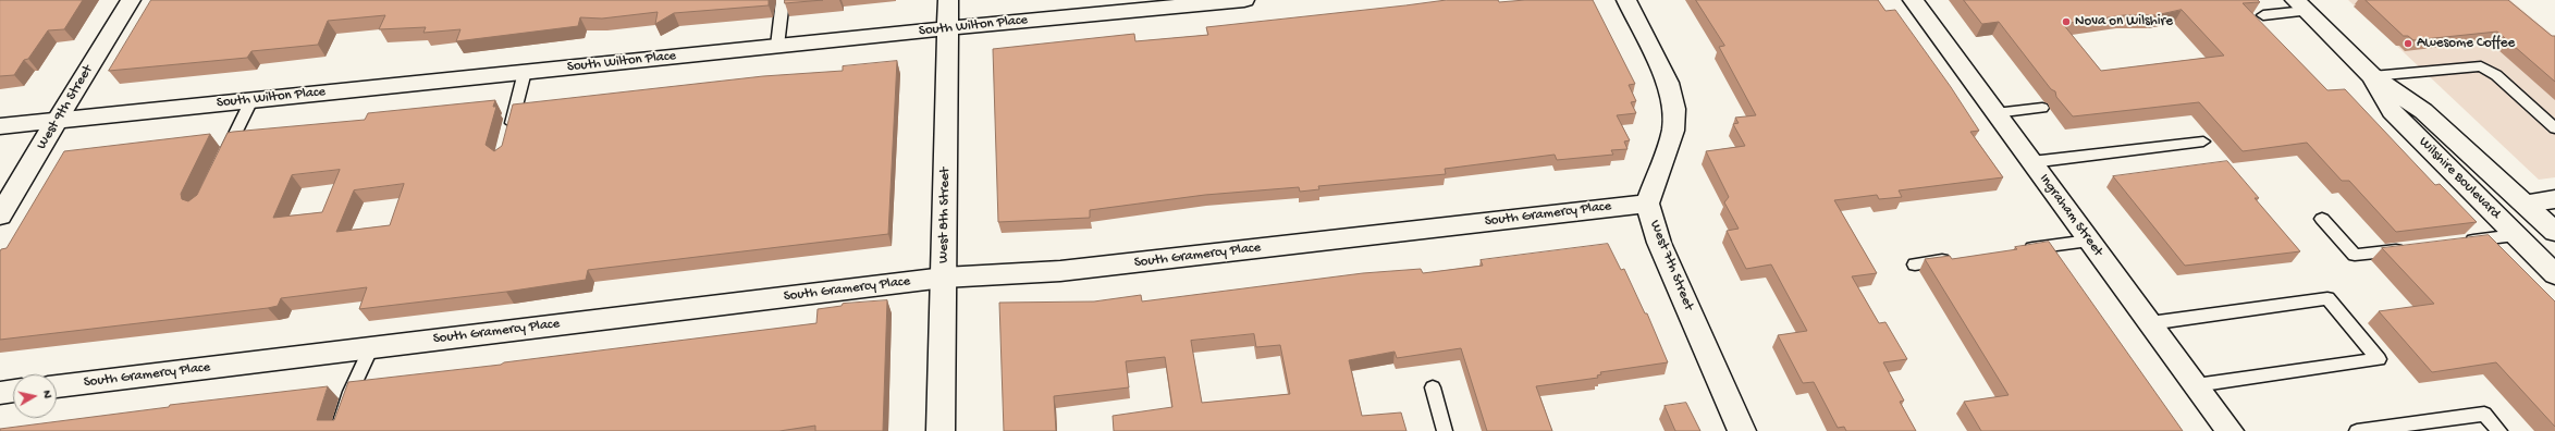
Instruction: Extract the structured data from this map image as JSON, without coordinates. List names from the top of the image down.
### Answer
{
  "streets": {
    "street": [
      "South Wilton Place",
      "West 9th Street",
      "Wilshire Boulevard",
      "South Gramercy Place",
      "West 8th Street",
      "Ingraham Street",
      "West 7th Street"
    ]
  },
  "crossings": [
    ["South Wilton Place", "West 9th Street"],
    ["South Wilton Place", "West 8th Street"],
    ["South Gramercy Place", "West 8th Street"],
    ["South Gramercy Place", "West 7th Street"]
  ],
  "places": ["Nova on Wilshire", "Awesome Coffee"],
  "north": "right"
}
